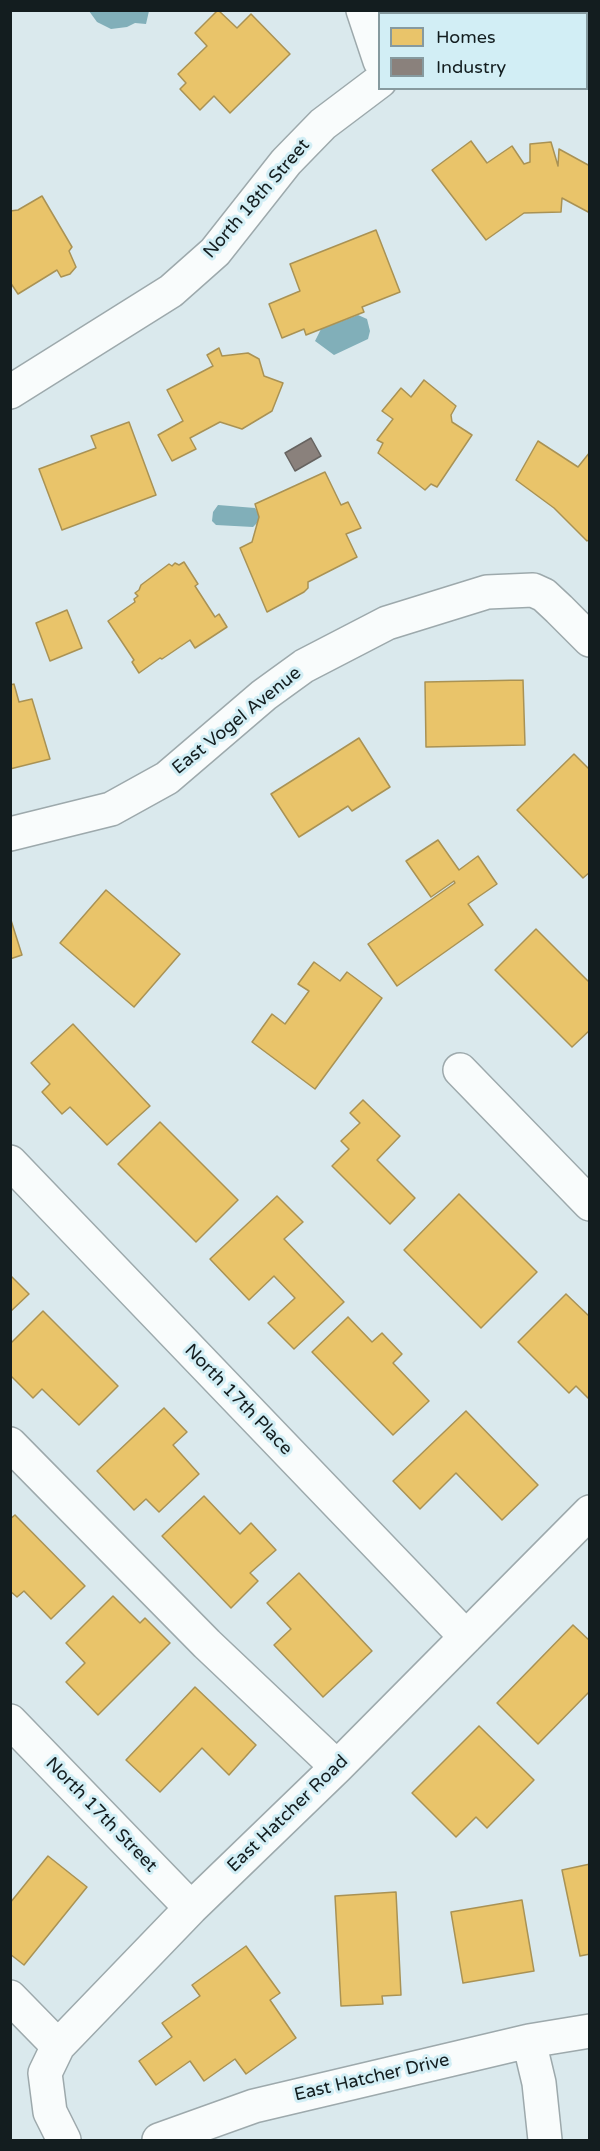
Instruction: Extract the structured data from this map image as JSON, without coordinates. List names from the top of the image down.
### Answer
{
  "streets": {
    "street": [
      "North 18th Street",
      "East Vogel Avenue",
      "North 17th Place",
      "East Hatcher Road",
      "North 17th Street",
      "East Hatcher Drive"
    ]
  },
  "crossings": [
    ["North 17th Place", "East Hatcher Road"],
    ["East Hatcher Road", "North 17th Street"]
  ],
  "legend": ["Homes", "Industry"]
}
